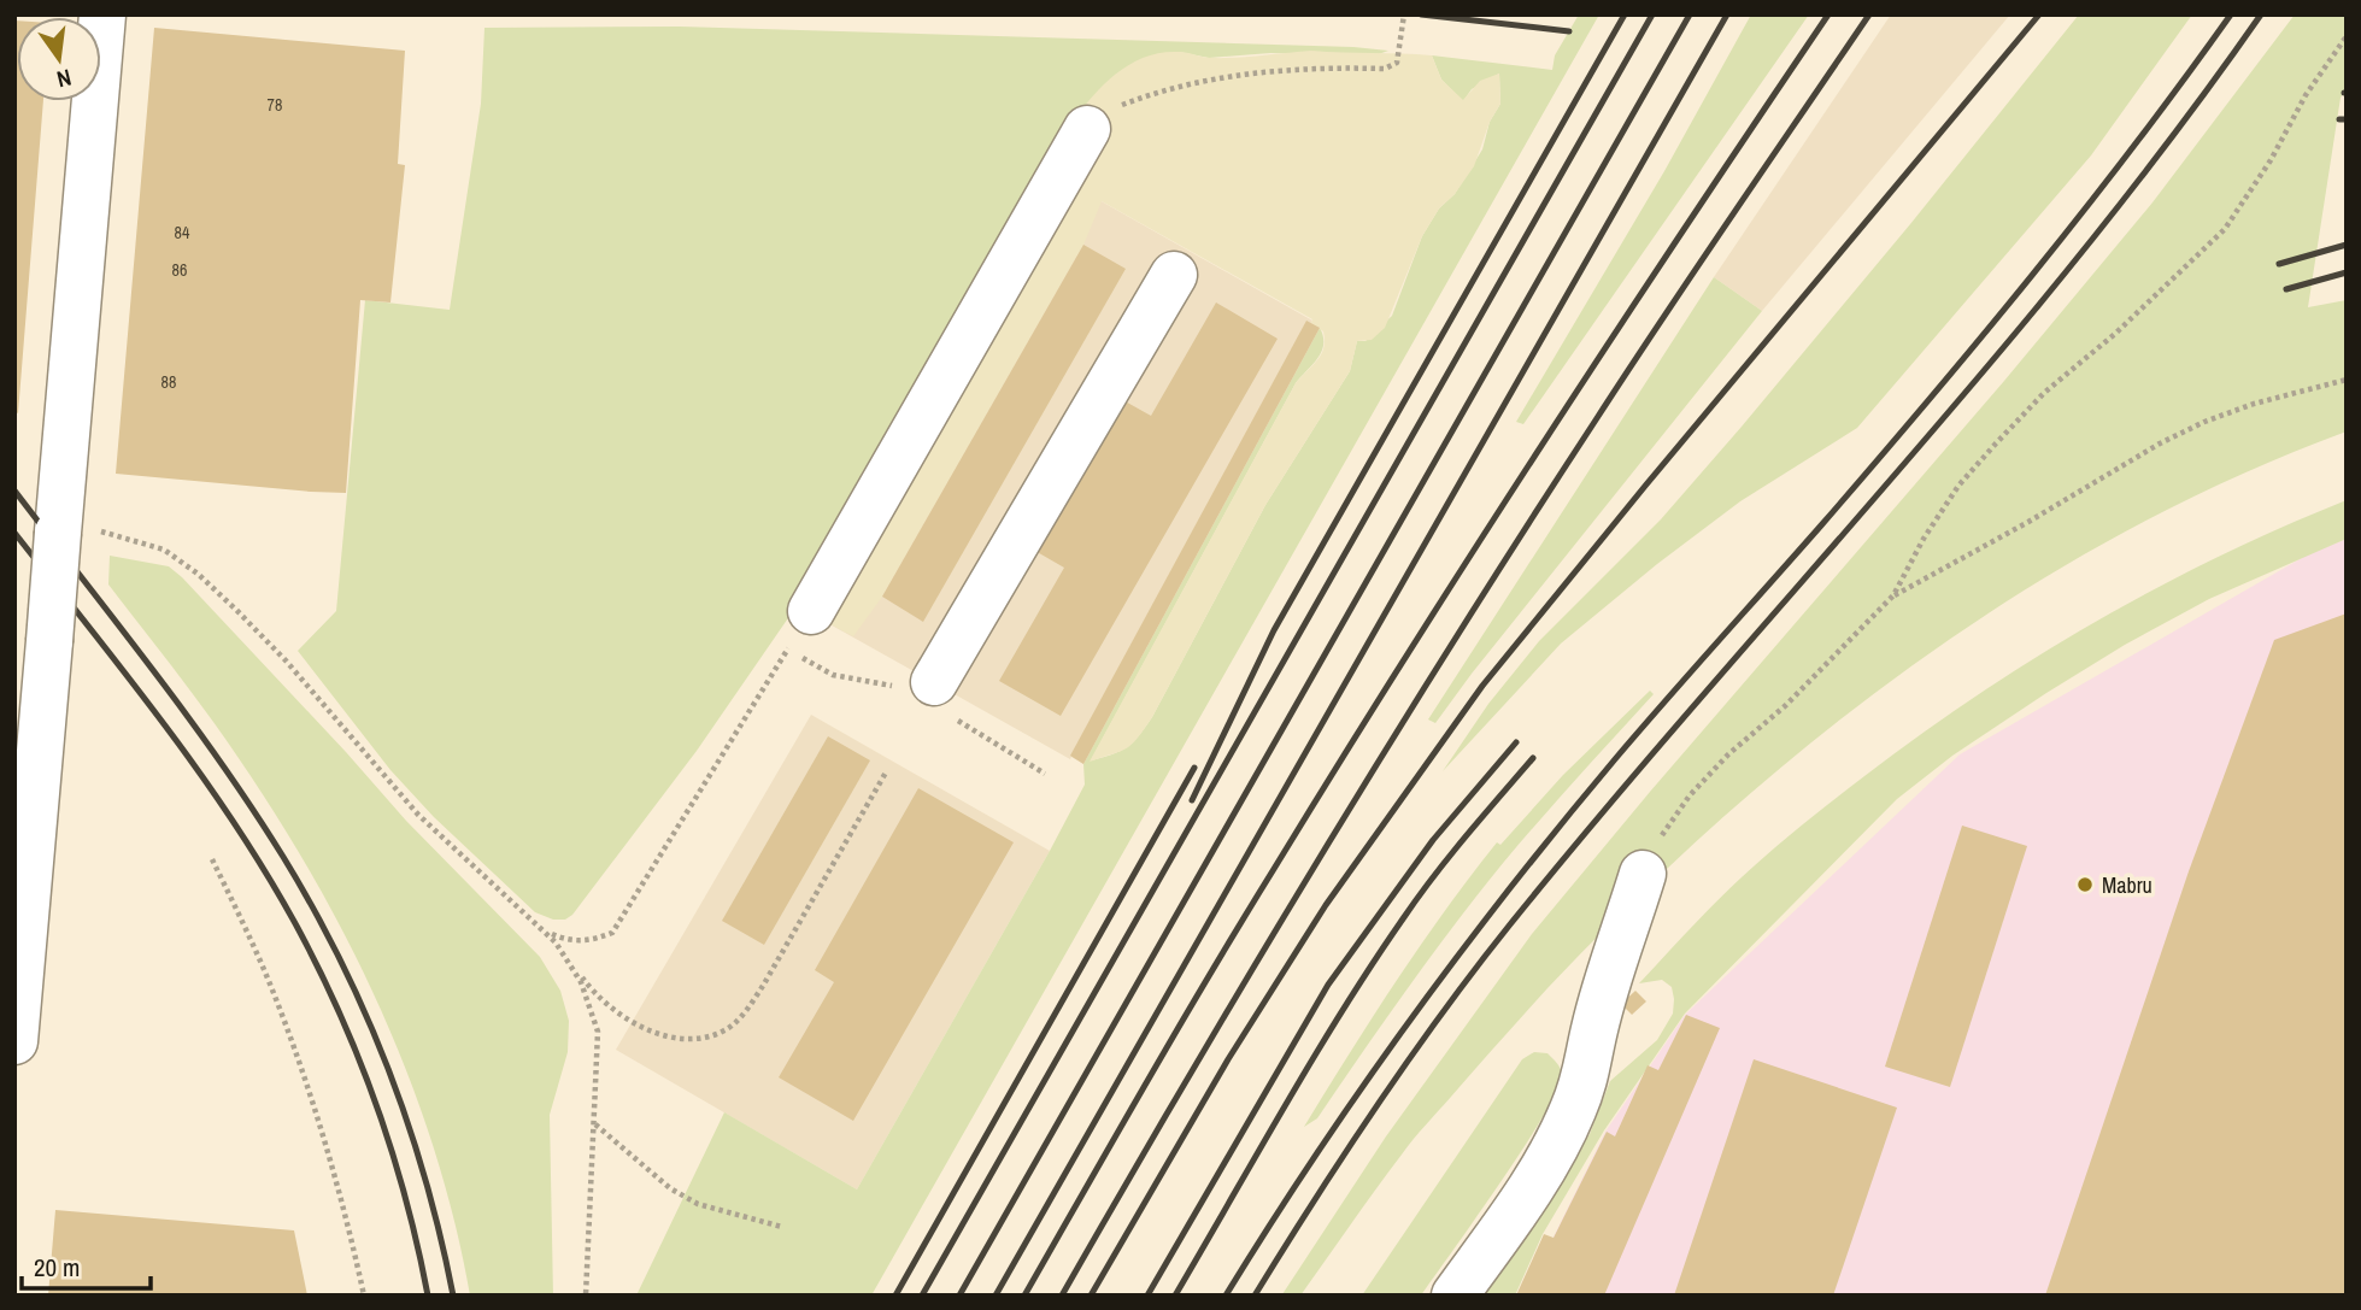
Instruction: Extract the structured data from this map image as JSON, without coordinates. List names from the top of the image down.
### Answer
{
  "places": ["Mabru"],
  "house_numbers": [
    "78",
    "84",
    "86",
    "88"
  ],
  "scale_bar": "20 m",
  "north": "bottom"
}
